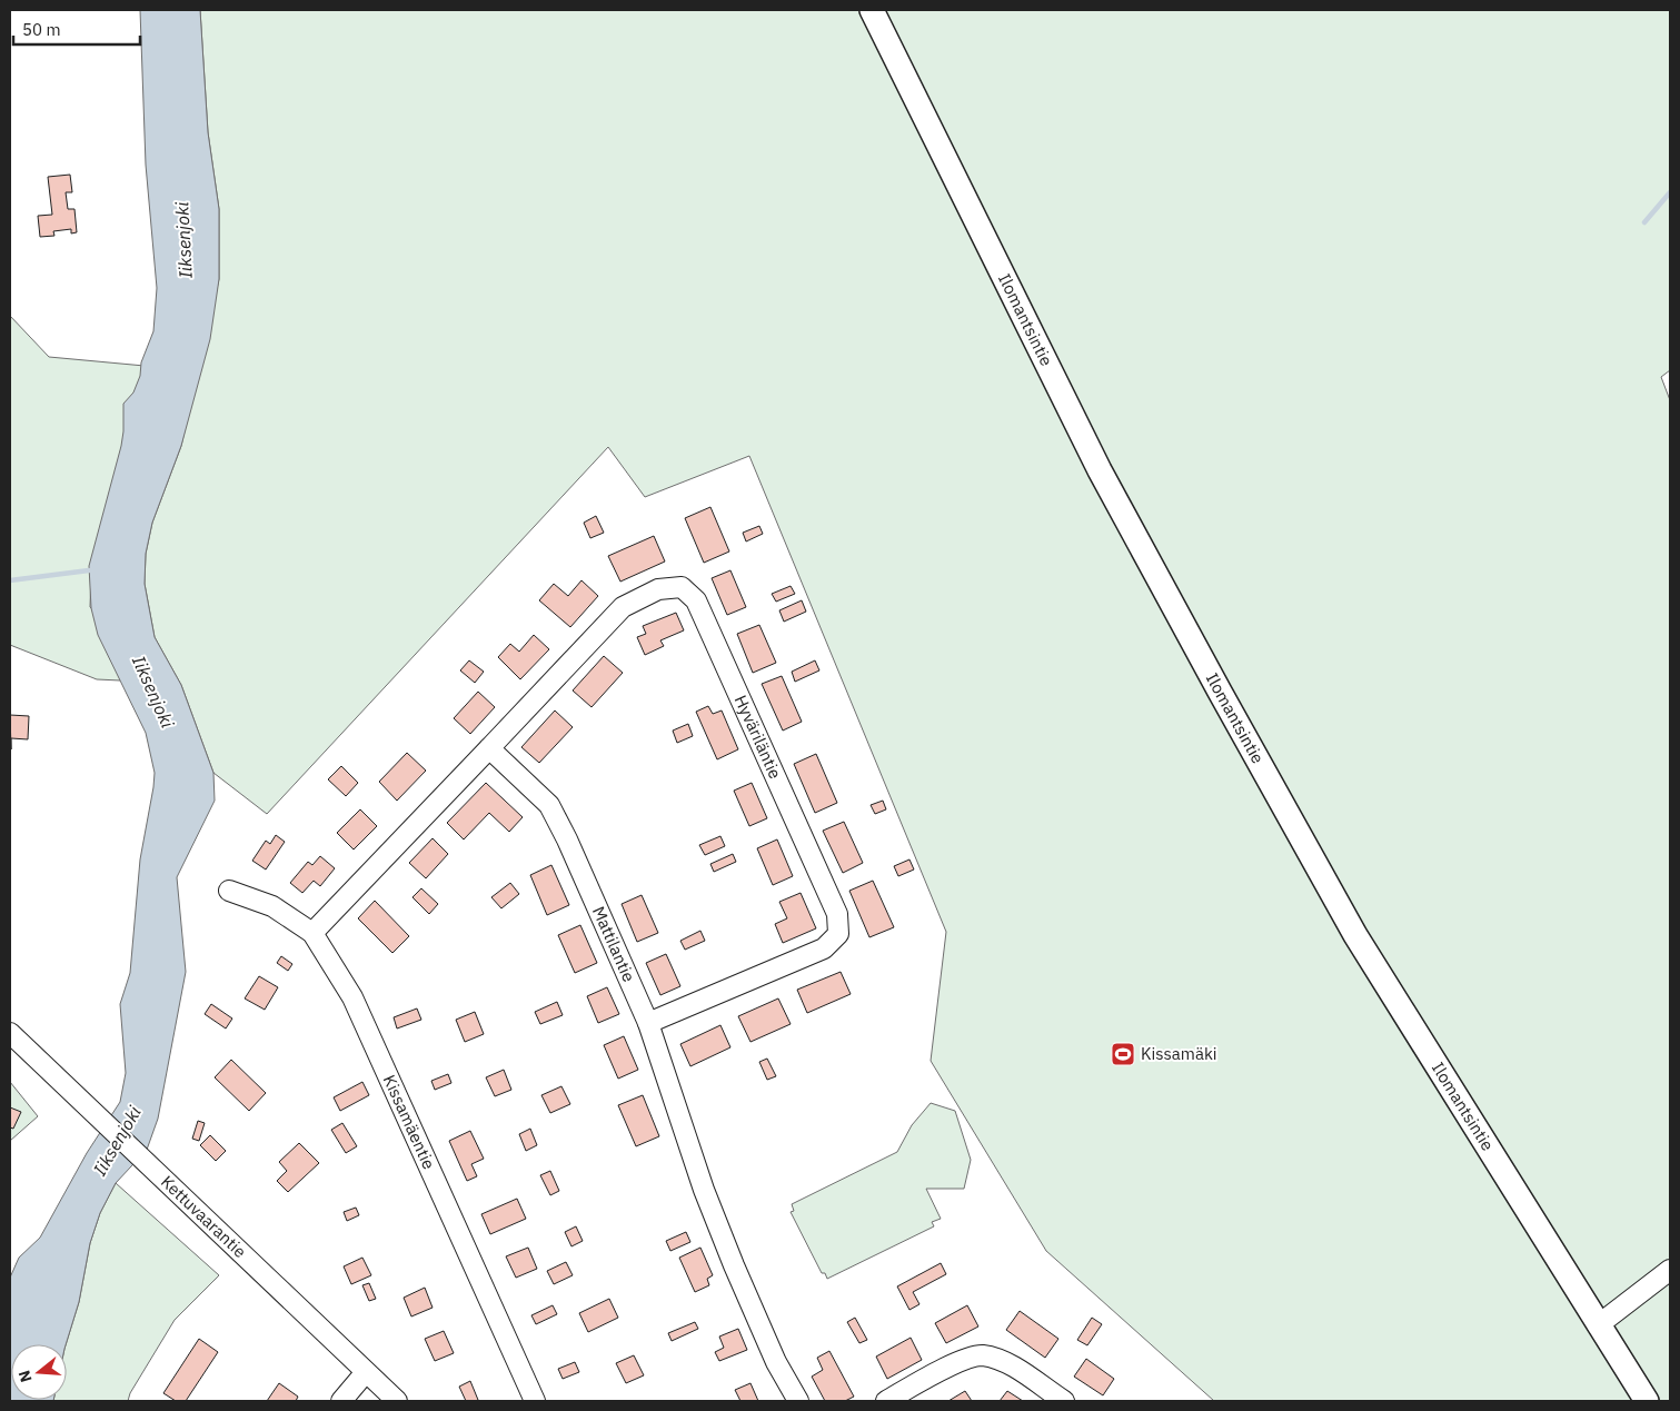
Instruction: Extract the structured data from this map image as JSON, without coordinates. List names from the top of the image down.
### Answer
{
  "streets": {
    "main road": ["Ilomantsintie"],
    "street": [
      "Hyväriläntie",
      "Mattilantie",
      "Kissamäentie",
      "Kettuvaarantie"
    ]
  },
  "crossings": [
    ["Hyväriläntie", "Mattilantie"]
  ],
  "water": ["Iiksenjoki"],
  "places": {
    "sports": ["Kissamäki"]
  },
  "scale_bar": "50 m",
  "north": "left"
}
